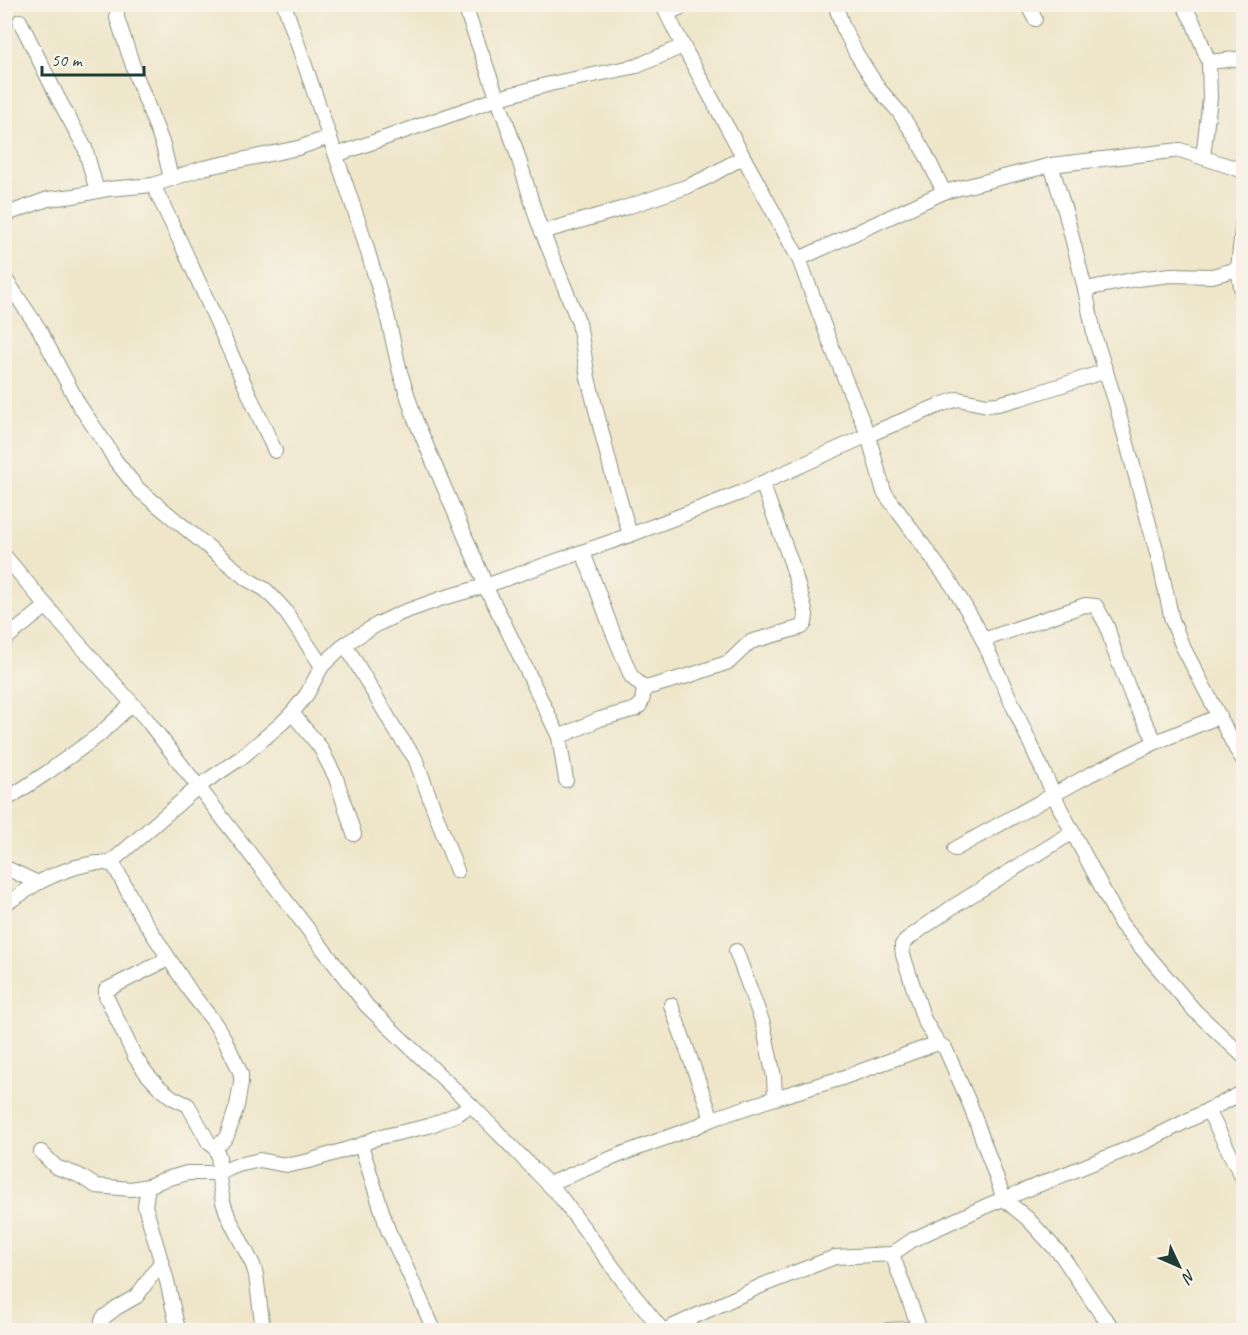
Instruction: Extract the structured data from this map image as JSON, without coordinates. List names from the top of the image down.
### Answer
{
  "scale_bar": "50 m",
  "north": "bottom right"
}
